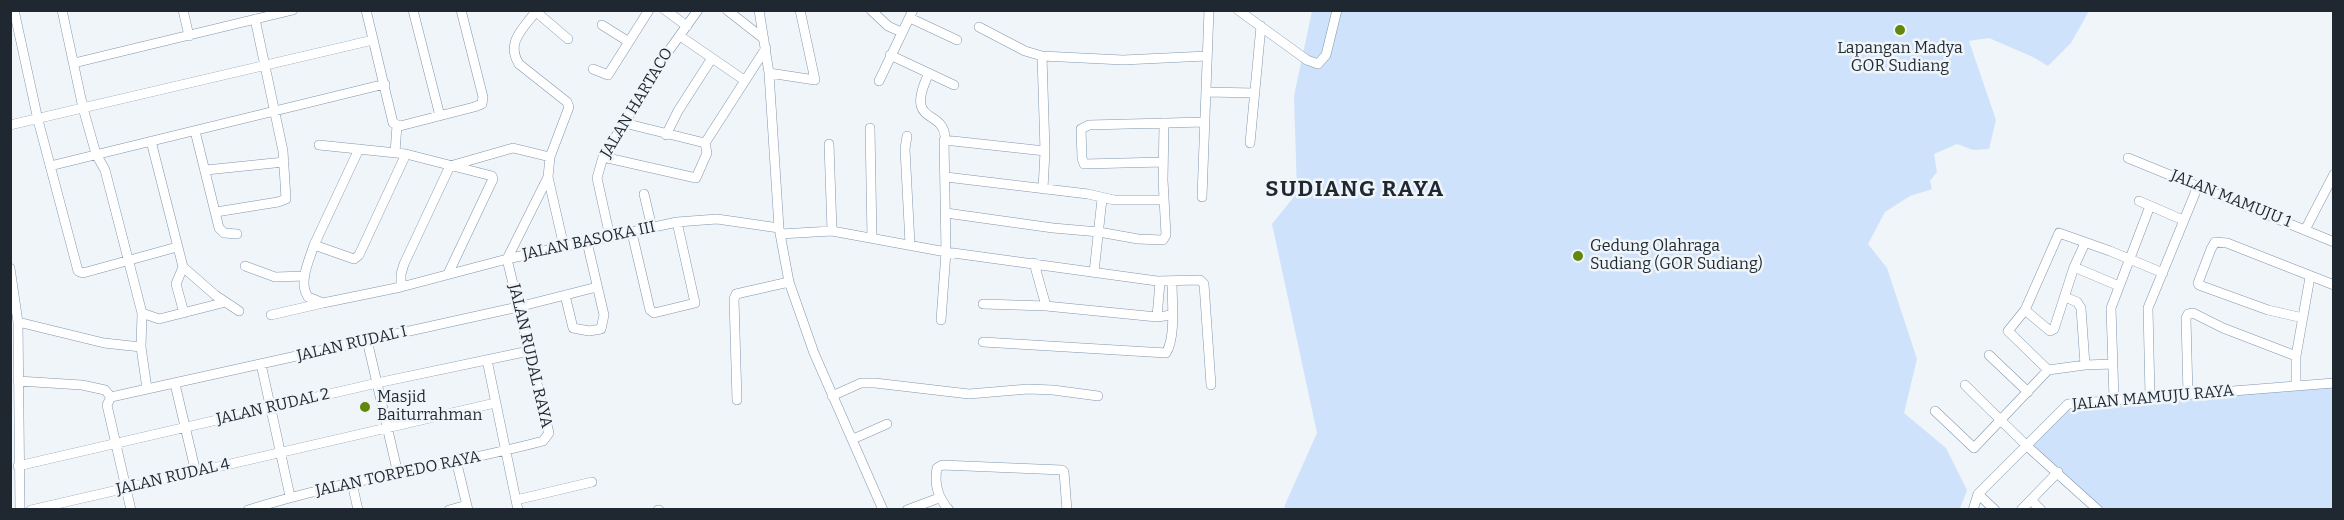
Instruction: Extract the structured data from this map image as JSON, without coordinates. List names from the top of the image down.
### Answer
{
  "streets": {
    "street": [
      "JALAN HARTACO",
      "JALAN MAMUJU 1",
      "JALAN BASOKA III",
      "JALAN RUDAL I",
      "JALAN RUDAL RAYA",
      "JALAN MAMUJU RAYA",
      "JALAN RUDAL 2",
      "JALAN TORPEDO RAYA",
      "JALAN RUDAL 4"
    ]
  },
  "crossings": [
    ["JALAN HARTACO", "JALAN BASOKA III"],
    ["JALAN BASOKA III", "JALAN RUDAL RAYA"],
    ["JALAN RUDAL I", "JALAN RUDAL RAYA"],
    ["JALAN RUDAL RAYA", "JALAN RUDAL 2"],
    ["JALAN RUDAL RAYA", "JALAN TORPEDO RAYA"]
  ],
  "districts": ["SUDIANG RAYA"],
  "places": ["Lapangan Madya GOR Sudiang", "Gedung Olahraga Sudiang (GOR Sudiang)", "Masjid Baiturrahman"]
}
